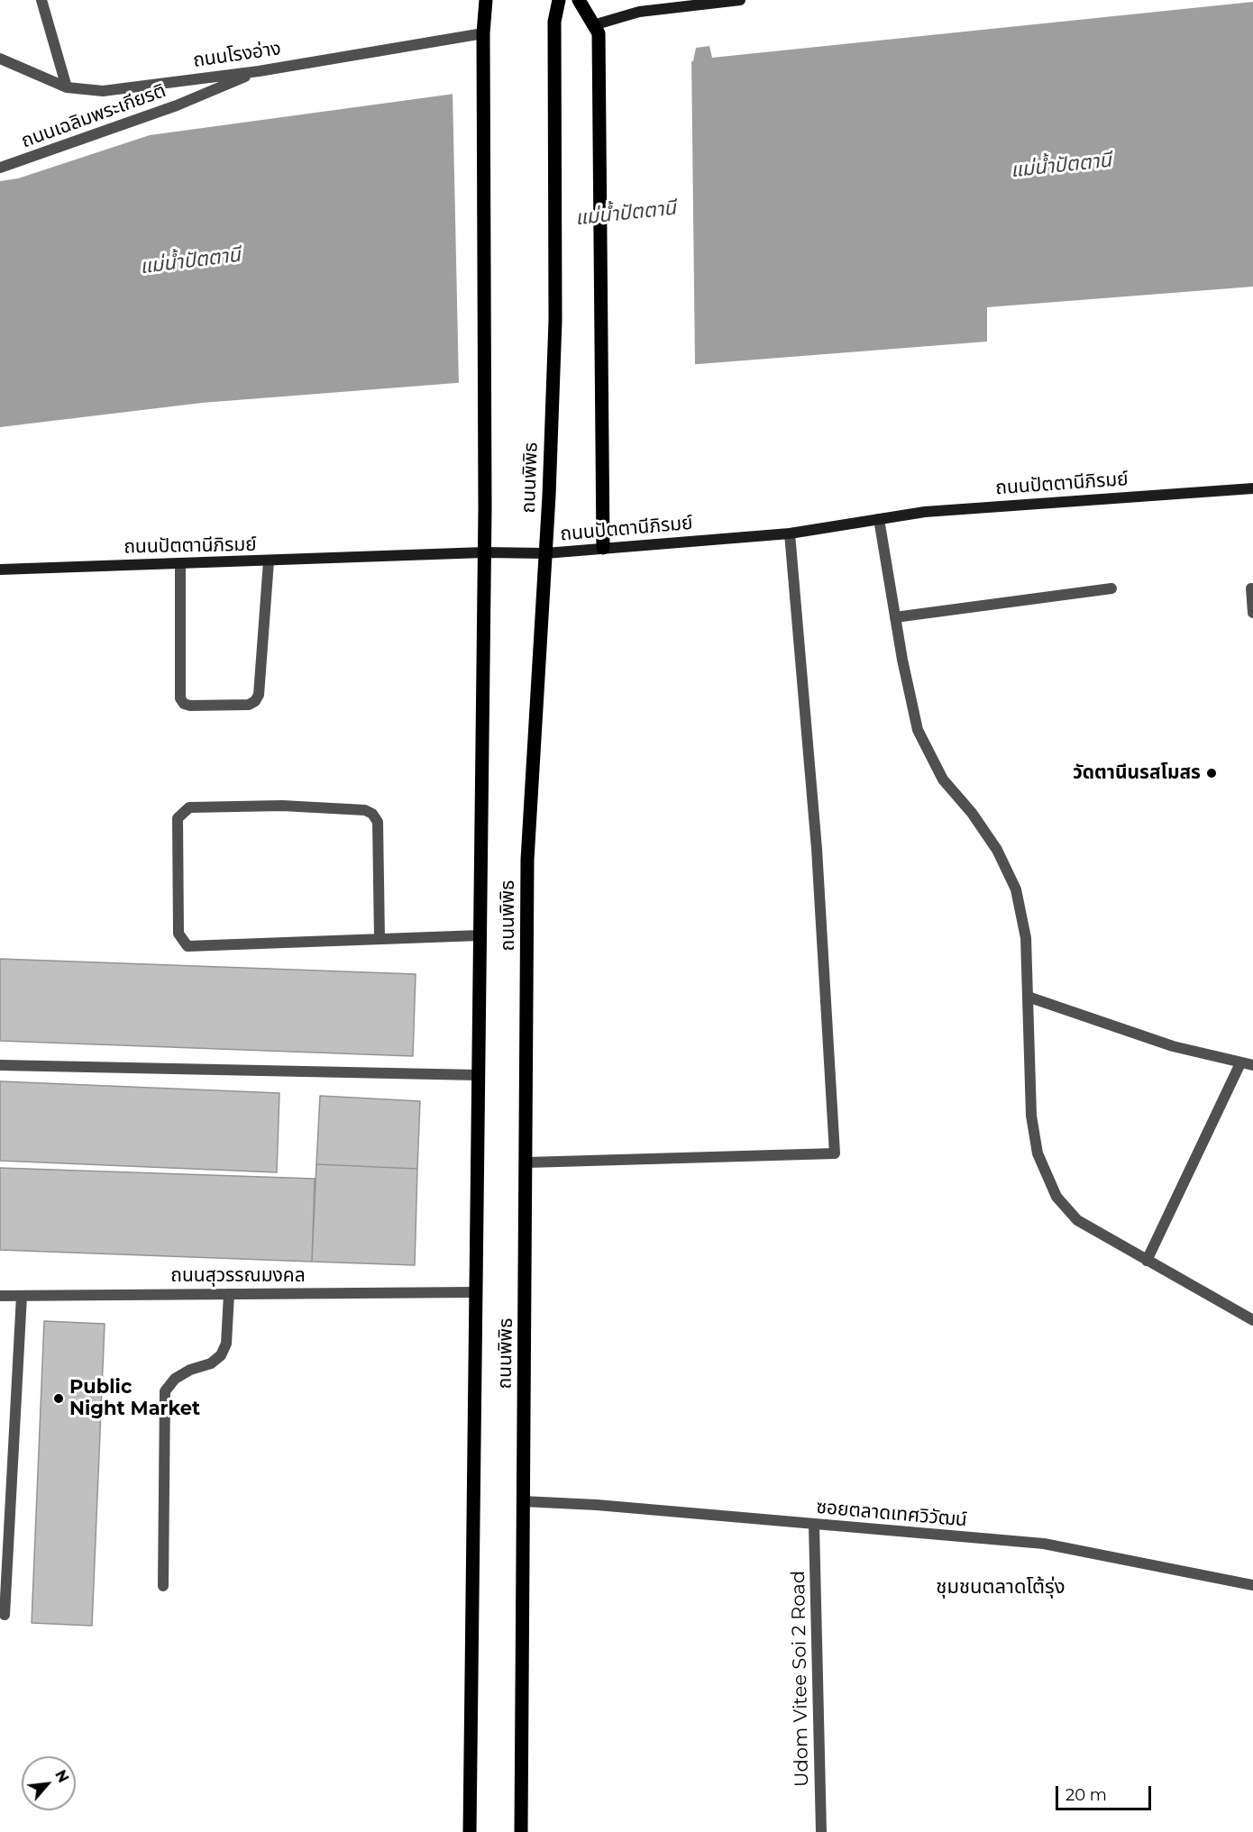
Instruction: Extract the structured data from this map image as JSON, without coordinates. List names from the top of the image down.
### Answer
{
  "streets": {
    "main road": ["ถนนพิพิธ"],
    "street": [
      "ถนนโรงอ่าง",
      "ถนนเฉลิมพระเกียรติ",
      "ถนนปัตตานีภิรมย์",
      "ถนนสุวรรณมงคล",
      "ซอยตลาดเทศวิวัฒน์",
      "Udom Vitee Soi 2 Road"
    ]
  },
  "crossings": [
    ["ถนนโรงอ่าง", "ถนนเฉลิมพระเกียรติ"],
    ["ถนนโรงอ่าง", "ถนนพิพิธ"],
    ["ถนนพิพิธ", "ถนนปัตตานีภิรมย์"],
    ["ถนนพิพิธ", "ถนนสุวรรณมงคล"],
    ["ถนนพิพิธ", "ซอยตลาดเทศวิวัฒน์"],
    ["ซอยตลาดเทศวิวัฒน์", "Udom Vitee Soi 2 Road"]
  ],
  "districts": ["ชุมชนตลาดโต้รุ่ง"],
  "water": ["แม่น้ำปัตตานี"],
  "places": ["วัดตานีนรสโมสร", "Public Night Market"],
  "scale_bar": "20 m",
  "north": "top right"
}
